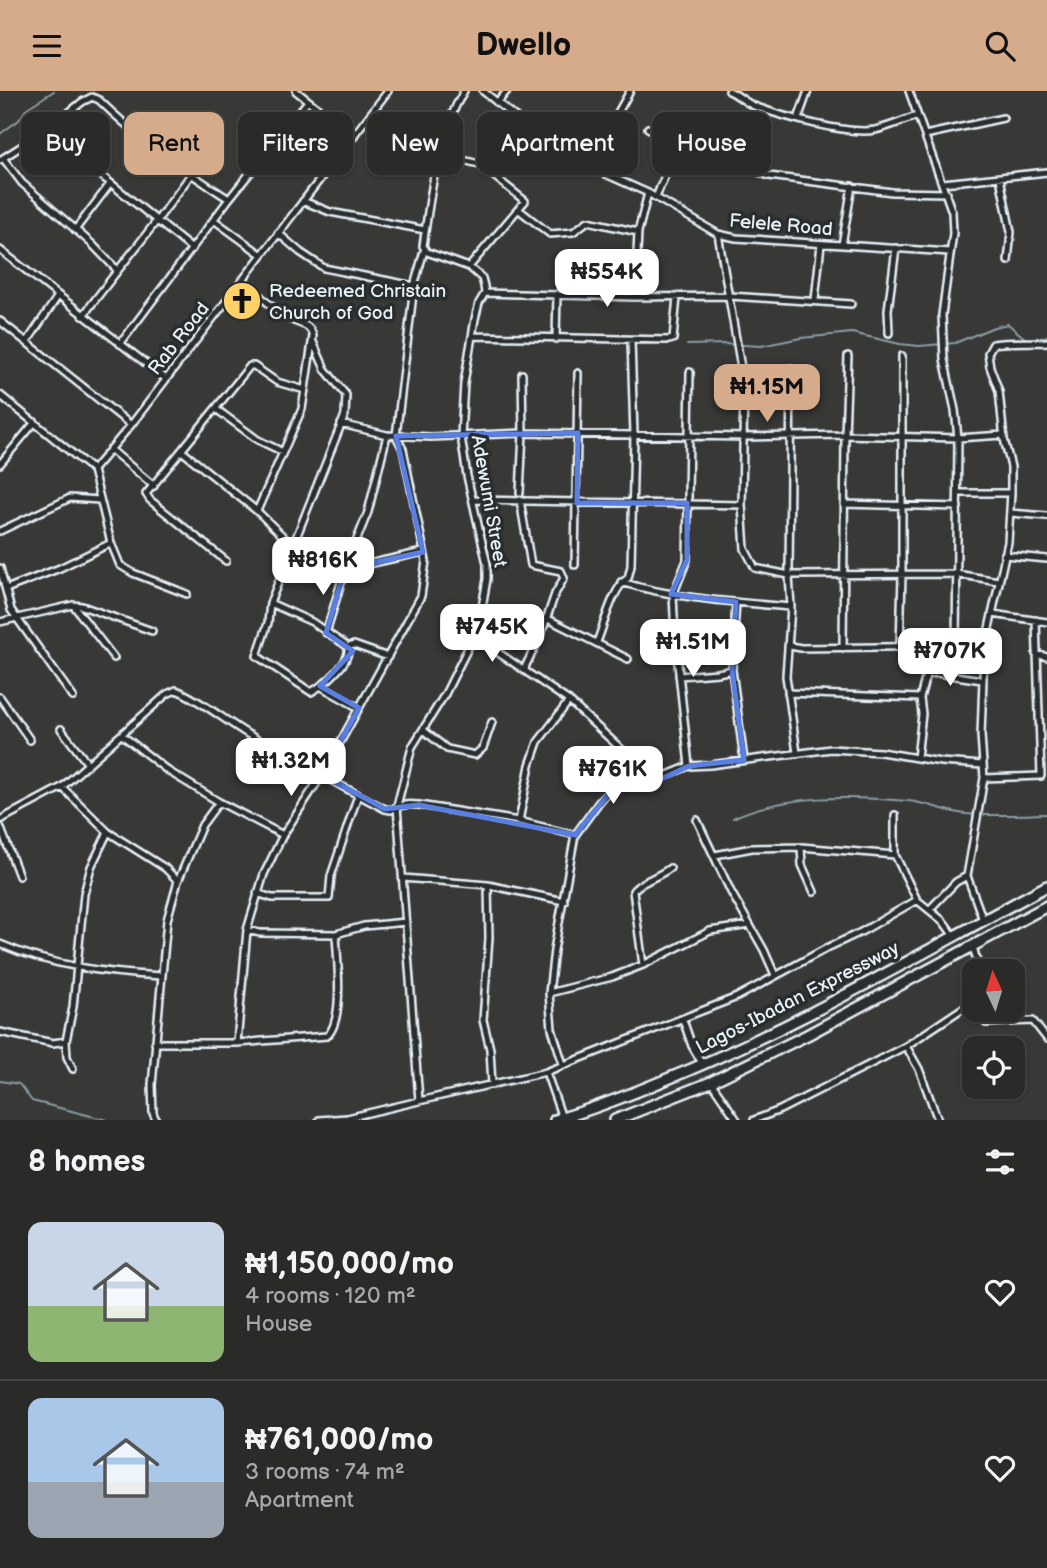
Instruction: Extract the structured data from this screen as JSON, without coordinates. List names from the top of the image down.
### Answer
{
  "streets": {
    "highway": ["Lagos-Ibadan Expressway"],
    "street": ["Felele Road", "Rab Road", "Adewumi Street"]
  },
  "places": {
    "church": ["Redeemed Christain Church of God"]
  },
  "north": "top",
  "page": {
    "header": "Dwello",
    "chip": [
      "Buy",
      "Rent",
      "Filters",
      "New",
      "Apartment",
      "House"
    ],
    "price": [
      "₦554K",
      "₦1.15M",
      "₦816K",
      "₦745K",
      "₦1.51M",
      "₦707K",
      "₦1.32M",
      "₦761K"
    ],
    "heading": "8 homes",
    "list": [
      {
        "name": "₦1,150,000/mo",
        "note": "4 rooms · 120 m² · House"
      },
      {
        "name": "₦761,000/mo",
        "note": "3 rooms · 74 m² · Apartment"
      }
    ]
  }
}
